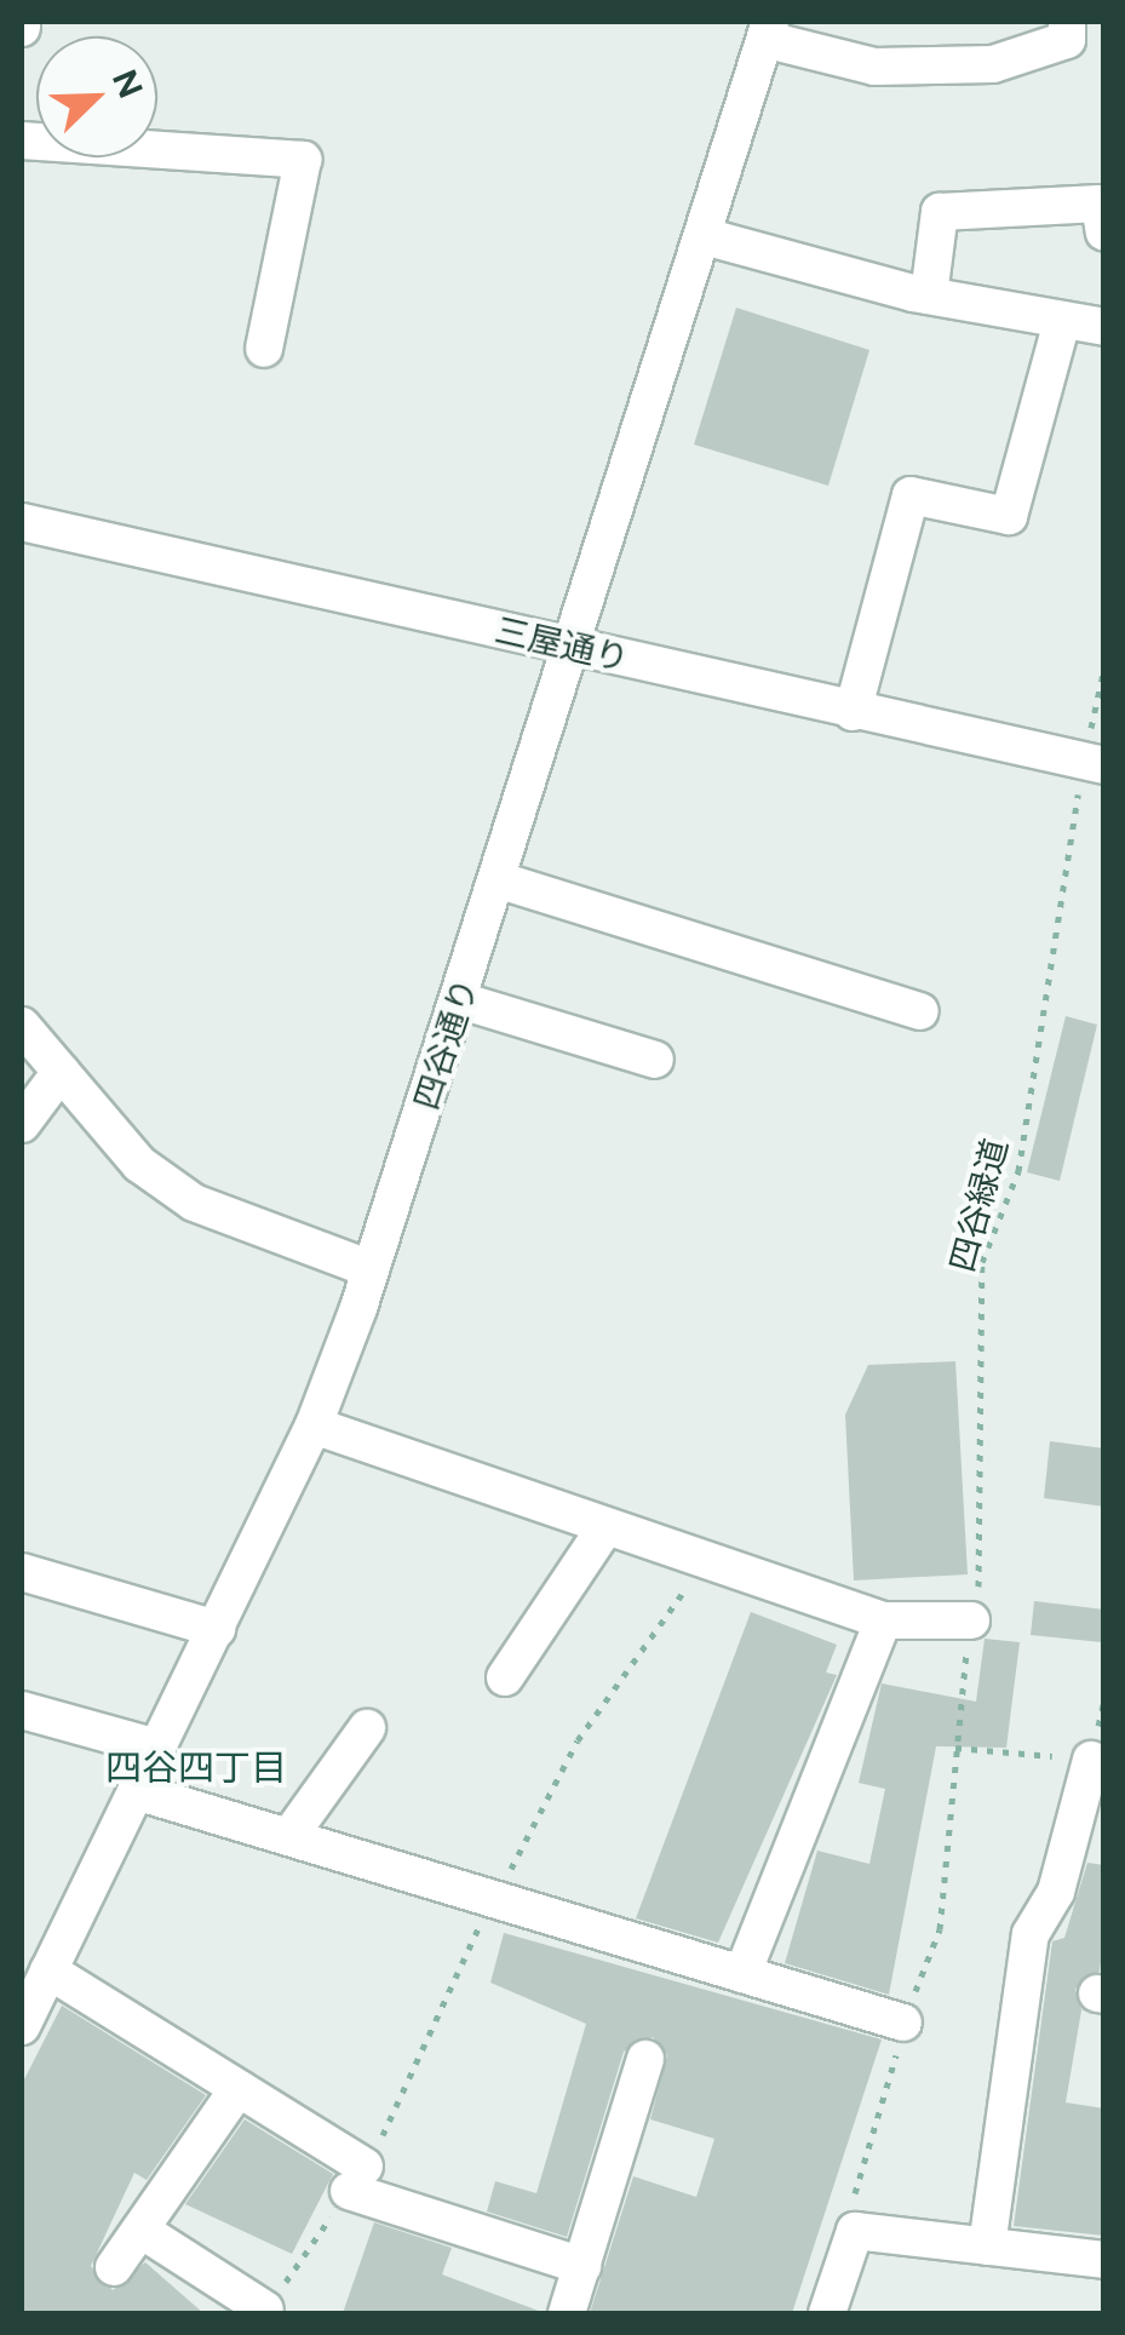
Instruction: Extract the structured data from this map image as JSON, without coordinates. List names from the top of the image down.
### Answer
{
  "streets": {
    "street": ["三屋通り", "四谷通り"],
    "path": ["四谷緑道"]
  },
  "crossings": [
    ["三屋通り", "四谷通り"],
    ["三屋通り", "四谷緑道"]
  ],
  "districts": ["四谷四丁目"],
  "north": "top right"
}
